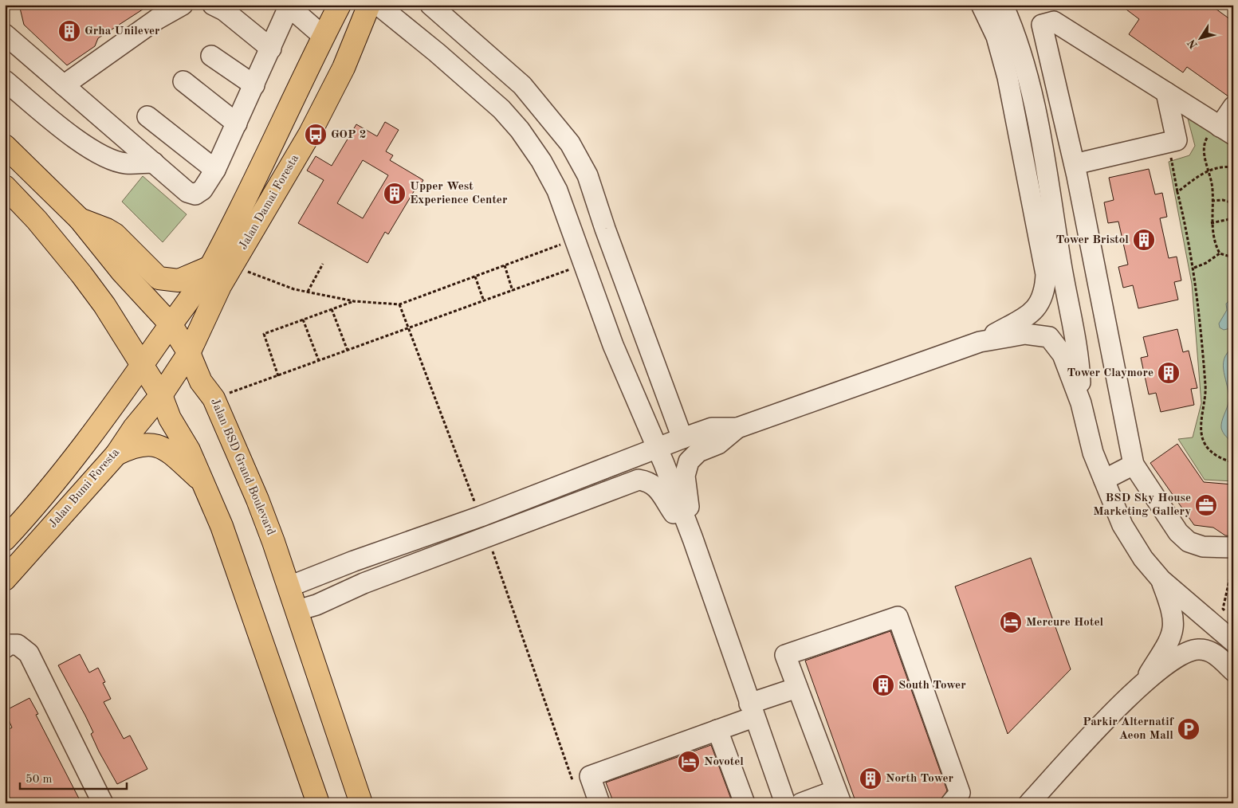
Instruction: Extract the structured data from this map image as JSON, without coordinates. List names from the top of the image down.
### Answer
{
  "streets": {
    "main road": ["Jalan Damai Foresta", "Jalan BSD Grand Boulevard", "Jalan Bumi Foresta"]
  },
  "crossings": [
    ["Jalan Damai Foresta", "Jalan BSD Grand Boulevard"],
    ["Jalan Damai Foresta", "Jalan Bumi Foresta"]
  ],
  "places": {
    "building": [
      "Grha Unilever",
      "Upper West Experience Center",
      "Tower Bristol",
      "Tower Claymore",
      "South Tower",
      "North Tower"
    ],
    "bus stop": ["GOP 2"],
    "office": ["BSD Sky House Marketing Gallery"],
    "hotel": ["Mercure Hotel", "Novotel"],
    "parking": ["Parkir Alternatif Aeon Mall"]
  },
  "scale_bar": "50 m",
  "north": "bottom left"
}
